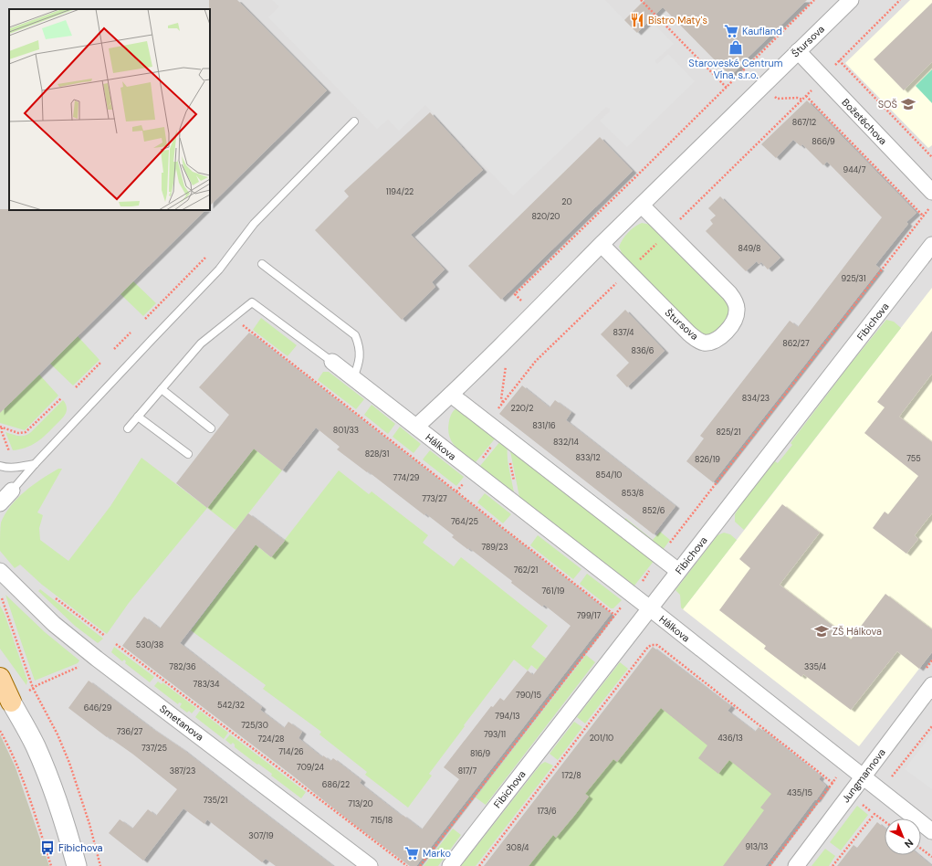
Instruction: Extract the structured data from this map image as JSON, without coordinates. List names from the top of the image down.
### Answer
{
  "streets": {
    "street": [
      "Štursova",
      "Božetěchova",
      "Fibichova",
      "Hálkova",
      "Smetanova",
      "Jungmannova"
    ]
  },
  "crossings": [
    ["Štursova", "Božetěchova"],
    ["Štursova", "Hálkova"],
    ["Fibichova", "Hálkova"],
    ["Hálkova", "Jungmannova"]
  ],
  "places": {
    "restaurant": ["Bistro Maty's"],
    "supermarket": ["Kaufland", "Marko"],
    "shop": ["Staroveské Centrum Vína, s.r.o."],
    "school or university": ["SOŠ", "ZŠ Hálkova"],
    "bus stop": ["Fibichova"]
  },
  "house_numbers": [
    "867/12",
    "866/9",
    "944/7",
    "1194/22",
    "20",
    "820/20",
    "849/8",
    "925/31",
    "837/4",
    "862/27",
    "836/6",
    "834/23",
    "220/2",
    "831/16",
    "801/33",
    "825/21",
    "832/14",
    "828/31",
    "833/12",
    "755",
    "826/19",
    "854/10",
    "774/29",
    "853/8",
    "773/27",
    "852/6",
    "764/25",
    "789/23",
    "762/21",
    "761/19",
    "799/17",
    "530/38",
    "782/36",
    "335/4",
    "783/34",
    "790/15",
    "542/32",
    "646/29",
    "794/13",
    "725/30",
    "736/27",
    "793/11",
    "201/10",
    "436/13",
    "724/28",
    "737/25",
    "714/26",
    "816/9",
    "709/24",
    "387/23",
    "817/7",
    "172/8",
    "686/22",
    "435/15",
    "735/21",
    "713/20",
    "173/6",
    "715/18",
    "307/19",
    "913/13",
    "308/4"
  ],
  "north": "bottom right"
}
